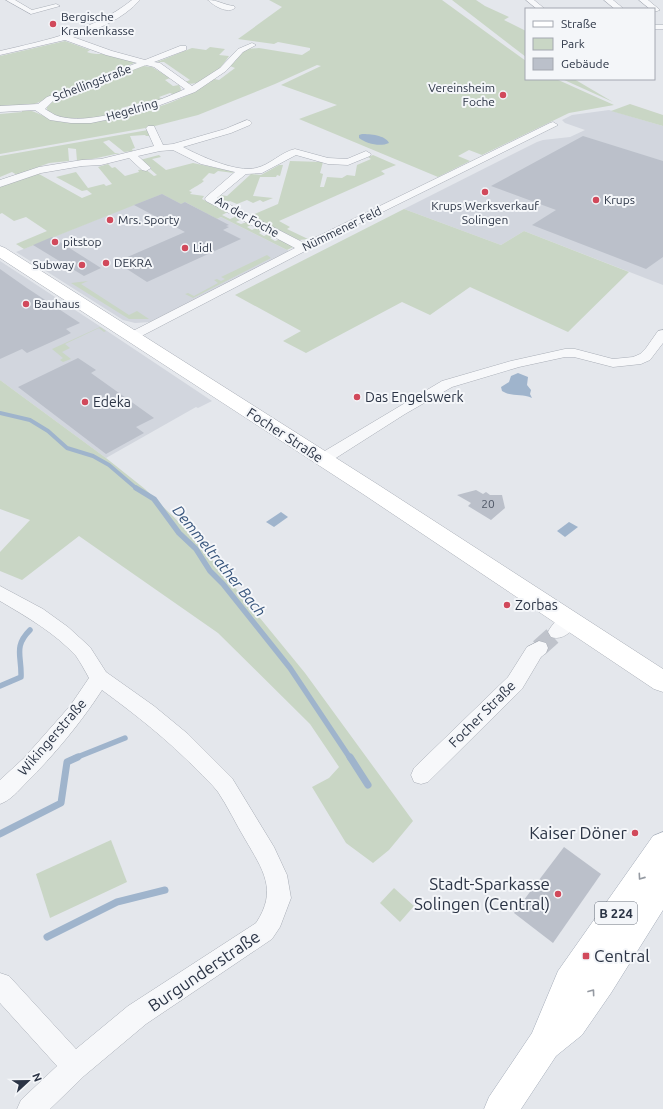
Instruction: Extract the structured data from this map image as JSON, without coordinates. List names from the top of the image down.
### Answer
{
  "streets": {
    "main road": ["Focher Straße", "B 224"],
    "street": [
      "Schellingstraße",
      "Hegelring",
      "An der Foche",
      "Nümmener Feld",
      "Wikingerstraße",
      "Burgunderstraße"
    ]
  },
  "crossings": [
    ["Schellingstraße", "Hegelring"],
    ["An der Foche", "Nümmener Feld"],
    ["Nümmener Feld", "Focher Straße"],
    ["Wikingerstraße", "Burgunderstraße"]
  ],
  "water": ["Demmeltrather Bach"],
  "places": {
    "other": [
      "Bergische Krankenkasse",
      "Vereinsheim Foche",
      "Krups Werksverkauf Solingen",
      "Krups",
      "Mrs. Sporty",
      "pitstop",
      "Lidl",
      "DEKRA",
      "Subway",
      "Bauhaus",
      "Das Engelswerk",
      "Edeka",
      "Zorbas",
      "Kaiser Döner",
      "Stadt-Sparkasse Solingen (Central)"
    ],
    "transit": ["Central"]
  },
  "house_numbers": ["20"],
  "legend": ["Straße", "Park", "Gebäude"],
  "north": "right"
}
